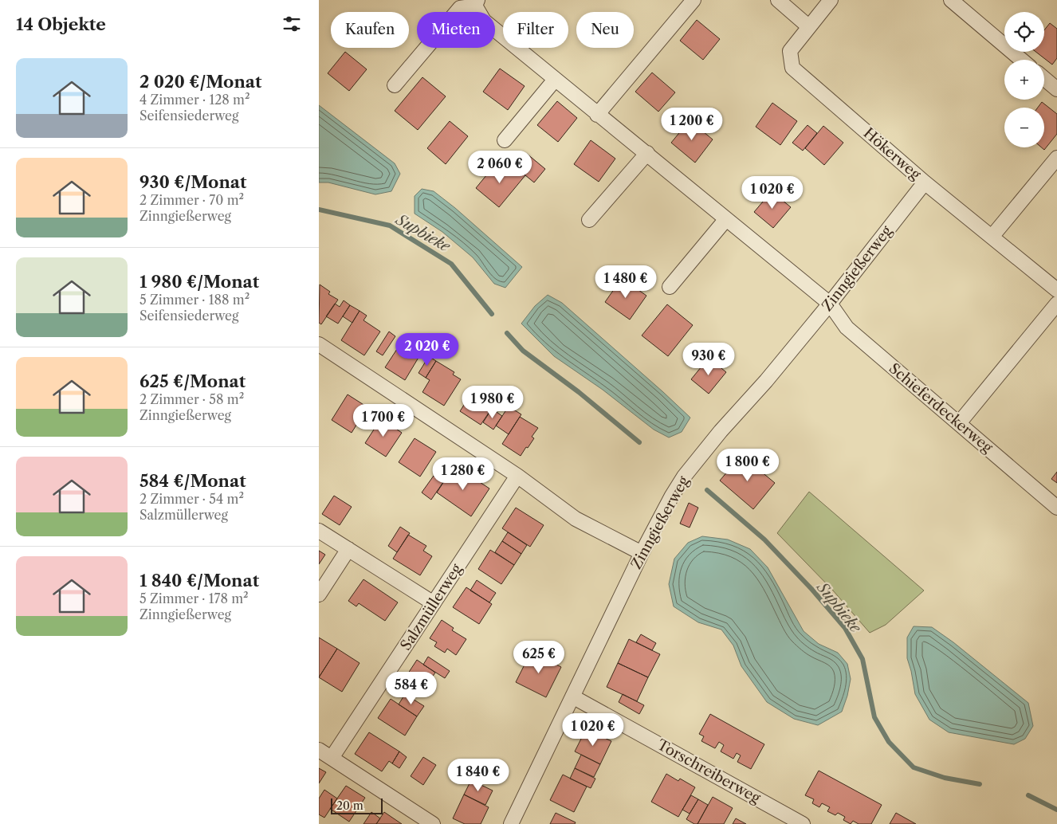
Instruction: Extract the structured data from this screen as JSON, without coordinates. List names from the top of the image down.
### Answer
{
  "streets": {
    "street": [
      "Hökerweg",
      "Zinngießerweg",
      "Schieferdeckerweg",
      "Salzmüllerweg",
      "Torschreiberweg"
    ]
  },
  "crossings": [
    ["Hökerweg", "Zinngießerweg"],
    ["Zinngießerweg", "Schieferdeckerweg"],
    ["Zinngießerweg", "Torschreiberweg"]
  ],
  "water": ["Supbieke"],
  "scale_bar": "20 m",
  "page": {
    "heading": "14 Objekte",
    "map_buttons": ["+", "−"],
    "chip": [
      "Kaufen",
      "Mieten",
      "Filter",
      "Neu"
    ],
    "list": [
      {
        "name": "2 020 €/Monat",
        "note": "4 Zimmer · 128 m² · Seifensiederweg"
      },
      {
        "name": "930 €/Monat",
        "note": "2 Zimmer · 70 m² · Zinngießerweg"
      },
      {
        "name": "1 980 €/Monat",
        "note": "5 Zimmer · 188 m² · Seifensiederweg"
      },
      {
        "name": "625 €/Monat",
        "note": "2 Zimmer · 58 m² · Zinngießerweg"
      },
      {
        "name": "584 €/Monat",
        "note": "2 Zimmer · 54 m² · Salzmüllerweg"
      },
      {
        "name": "1 840 €/Monat",
        "note": "5 Zimmer · 178 m² · Zinngießerweg"
      }
    ],
    "price": [
      "1 200 €",
      "2 060 €",
      "1 020 €",
      "1 480 €",
      "2 020 €",
      "930 €",
      "1 980 €",
      "1 700 €",
      "1 800 €",
      "1 280 €",
      "625 €",
      "584 €",
      "1 020 €",
      "1 840 €"
    ],
    "scale": "20 m"
  }
}
